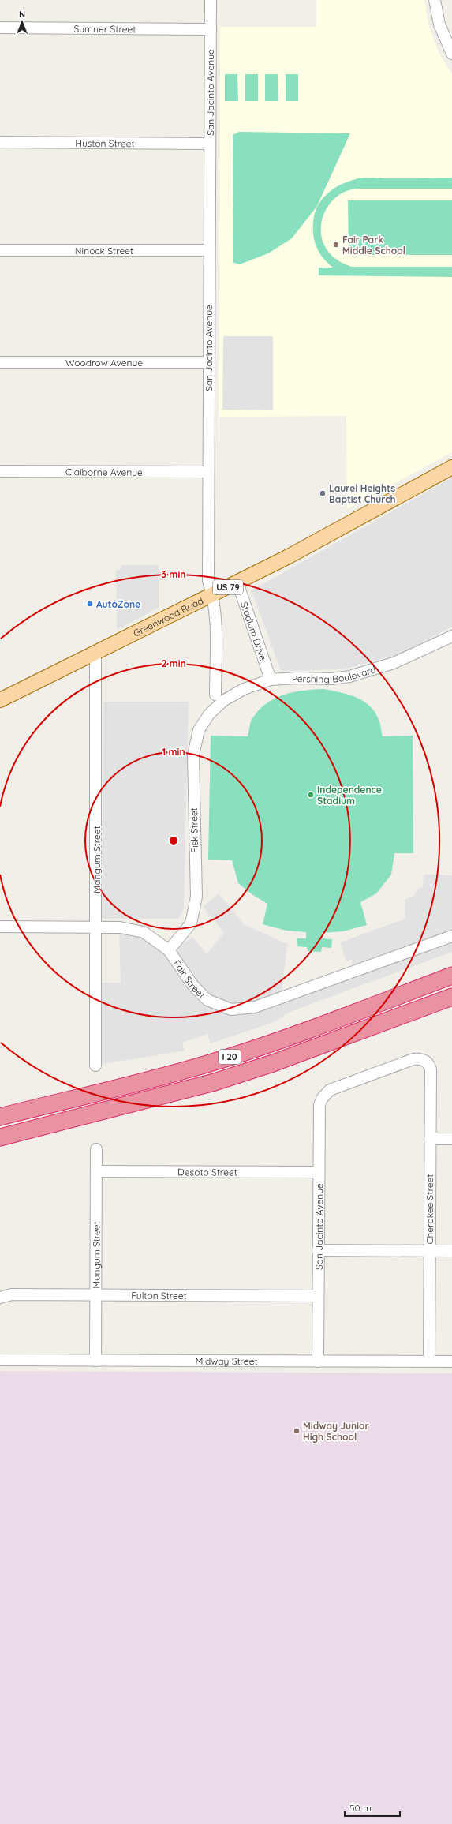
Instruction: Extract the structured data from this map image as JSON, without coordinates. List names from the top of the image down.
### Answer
{
  "streets": {
    "highway": ["I 20"],
    "main road": ["US 79", "Greenwood Road"],
    "street": [
      "Sumner Street",
      "San Jacinto Avenue",
      "Huston Street",
      "Ninock Street",
      "Woodrow Avenue",
      "Claiborne Avenue",
      "Stadium Drive",
      "Pershing Boulevard",
      "Fisk Street",
      "Mangum Street",
      "Fair Street",
      "Desoto Street",
      "Cherokee Street",
      "Fulton Street",
      "Midway Street"
    ]
  },
  "crossings": [
    ["Sumner Street", "San Jacinto Avenue"],
    ["San Jacinto Avenue", "Huston Street"],
    ["San Jacinto Avenue", "Ninock Street"],
    ["San Jacinto Avenue", "Woodrow Avenue"],
    ["San Jacinto Avenue", "Claiborne Avenue"],
    ["San Jacinto Avenue", "Greenwood Road"],
    ["San Jacinto Avenue", "Desoto Street"],
    ["San Jacinto Avenue", "Cherokee Street"],
    ["San Jacinto Avenue", "Fulton Street"],
    ["San Jacinto Avenue", "Midway Street"],
    ["Greenwood Road", "Stadium Drive"],
    ["Greenwood Road", "Mangum Street"],
    ["Stadium Drive", "Pershing Boulevard"],
    ["Pershing Boulevard", "Fisk Street"],
    ["Fisk Street", "Fair Street"],
    ["Mangum Street", "Fair Street"],
    ["Mangum Street", "Desoto Street"],
    ["Mangum Street", "Fulton Street"],
    ["Mangum Street", "Midway Street"],
    ["Cherokee Street", "Midway Street"]
  ],
  "places": [
    "Fair Park Middle School",
    "Laurel Heights Baptist Church",
    "AutoZone",
    "Independence Stadium",
    "Midway Junior High School"
  ],
  "scale_bar": "50 m",
  "north": "top",
  "rings": ["3 min", "2 min", "1 min"]
}
